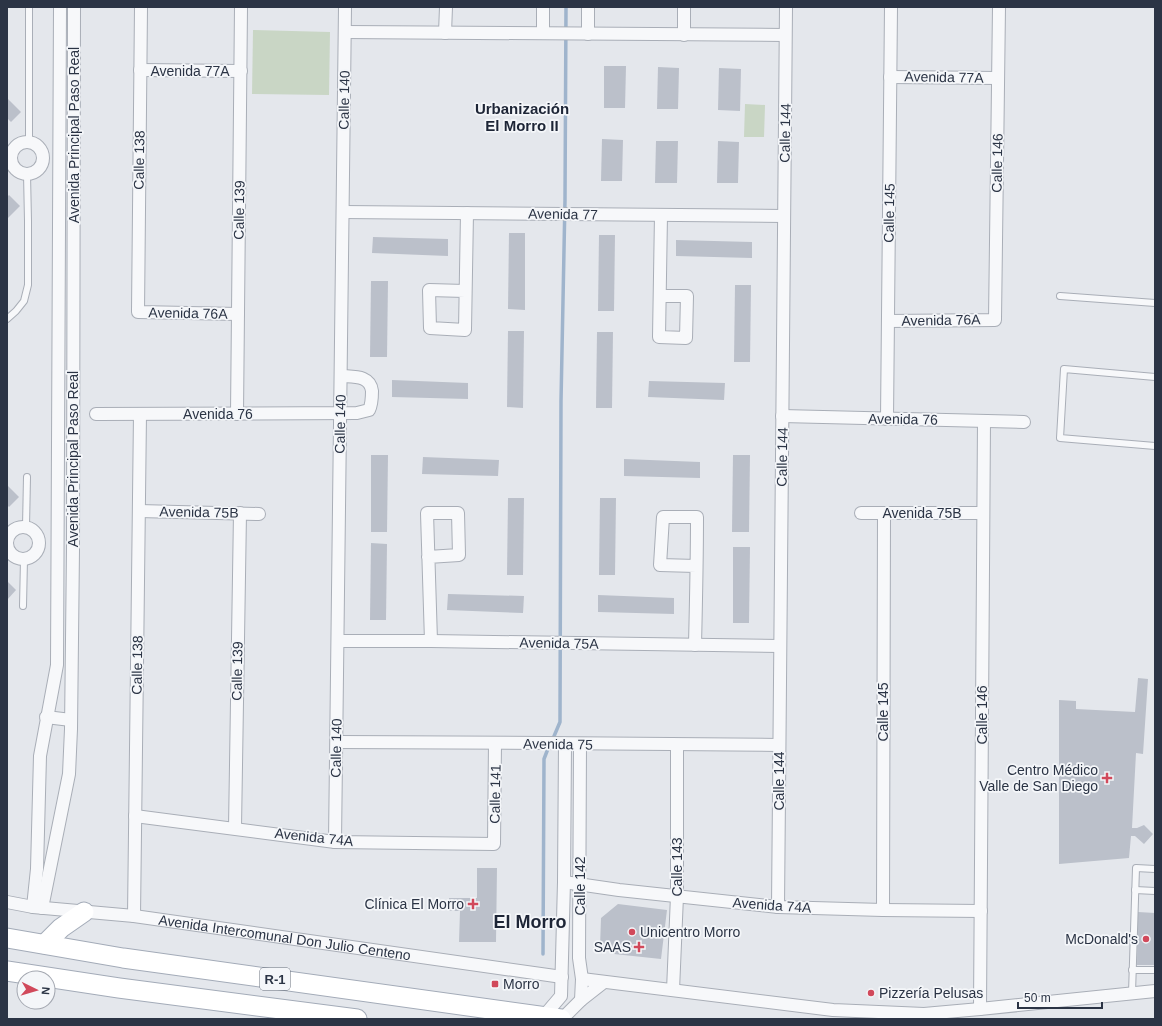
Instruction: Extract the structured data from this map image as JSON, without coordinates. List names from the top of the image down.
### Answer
{
  "streets": {
    "main road": ["R-1"],
    "street": [
      "Avenida 77A",
      "Calle 140",
      "Calle 144",
      "Avenida Principal Paso Real",
      "Calle 138",
      "Calle 146",
      "Calle 139",
      "Calle 145",
      "Avenida 77",
      "Avenida 76A",
      "Avenida 76",
      "Avenida 75B",
      "Avenida 75A",
      "Avenida 75",
      "Calle 141",
      "Avenida 74A",
      "Calle 143",
      "Calle 142",
      "Avenida Intercomunal Don Julio Centeno"
    ]
  },
  "crossings": [
    ["Avenida 77A", "Calle 138"],
    ["Avenida 77A", "Calle 146"],
    ["Avenida 77A", "Calle 139"],
    ["Avenida 77A", "Calle 145"],
    ["Calle 140", "Avenida 77"],
    ["Calle 140", "Avenida 76"],
    ["Calle 140", "Avenida 75A"],
    ["Calle 140", "Avenida 75"],
    ["Calle 140", "Avenida 74A"],
    ["Calle 144", "Avenida 77"],
    ["Calle 144", "Avenida 76"],
    ["Calle 144", "Avenida 75A"],
    ["Calle 144", "Avenida 75"],
    ["Calle 144", "Avenida 74A"],
    ["Avenida Principal Paso Real", "Avenida Intercomunal Don Julio Centeno"],
    ["Calle 138", "Avenida 76A"],
    ["Calle 138", "Avenida 76"],
    ["Calle 138", "Avenida 75B"],
    ["Calle 138", "Avenida 74A"],
    ["Calle 138", "Avenida Intercomunal Don Julio Centeno"],
    ["Calle 146", "Avenida 76A"],
    ["Calle 146", "Avenida 76"],
    ["Calle 146", "Avenida 75B"],
    ["Calle 146", "Avenida 74A"],
    ["Calle 139", "Avenida 76A"],
    ["Calle 139", "Avenida 76"],
    ["Calle 139", "Avenida 75B"],
    ["Calle 139", "Avenida 74A"],
    ["Calle 145", "Avenida 76A"],
    ["Calle 145", "Avenida 76"],
    ["Calle 145", "Avenida 75B"],
    ["Calle 145", "Avenida 74A"],
    ["Avenida 75", "Calle 141"],
    ["Avenida 75", "Calle 143"],
    ["Avenida 75", "Calle 142"],
    ["Calle 141", "Avenida 74A"],
    ["Avenida 74A", "Calle 143"],
    ["Avenida 74A", "Calle 142"],
    ["Calle 142", "Avenida Intercomunal Don Julio Centeno"],
    ["Calle 142", "R-1"]
  ],
  "districts": ["Urbanización El Morro II", "El Morro"],
  "places": {
    "health": ["Centro Médico Valle de San Diego", "Clínica El Morro", "SAAS"],
    "other": ["Unicentro Morro", "McDonald's", "Pizzería Pelusas"],
    "transit": ["Morro"]
  },
  "scale_bar": "50 m",
  "north": "right"
}
